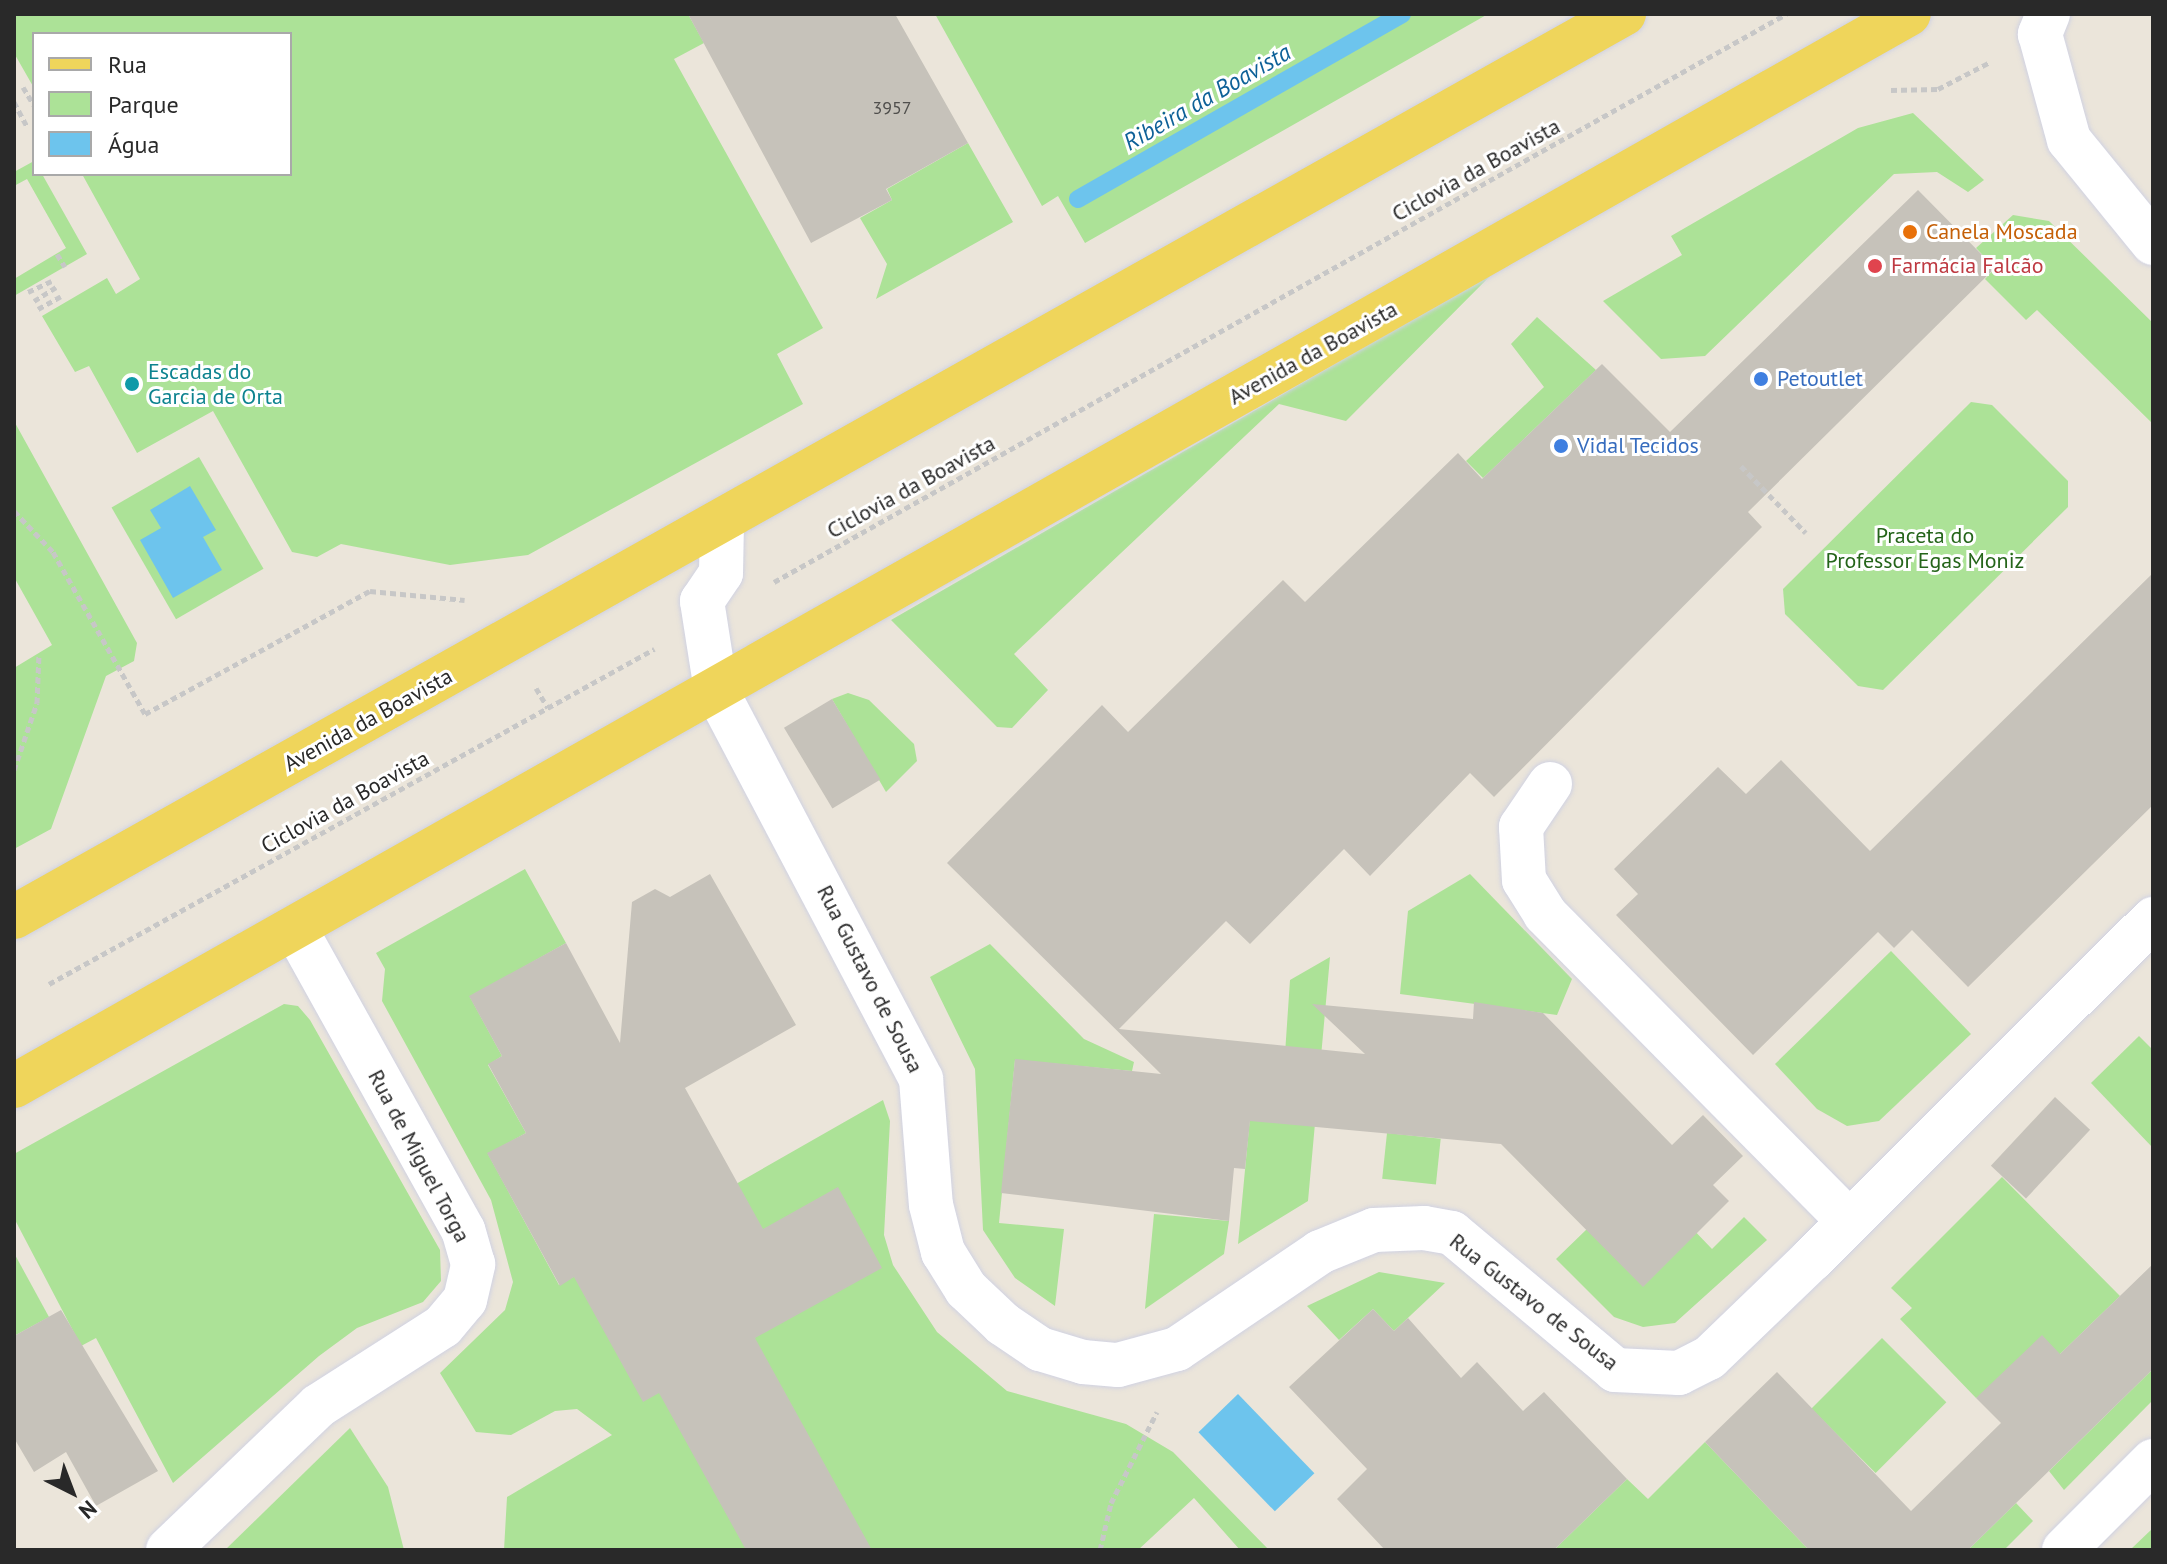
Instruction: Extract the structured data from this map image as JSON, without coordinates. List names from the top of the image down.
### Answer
{
  "streets": {
    "main road": ["Avenida da Boavista"],
    "street": ["Rua Gustavo de Sousa", "Rua de Miguel Torga"],
    "path": ["Ciclovia da Boavista"]
  },
  "crossings": [
    ["Avenida da Boavista", "Rua Gustavo de Sousa"],
    ["Avenida da Boavista", "Rua de Miguel Torga"]
  ],
  "water": ["Ribeira da Boavista"],
  "parks": ["Praceta do Professor Egas Moniz"],
  "places": [
    "Canela Moscada",
    "Farmácia Falcão",
    "Petoutlet",
    "Escadas do Garcia de Orta",
    "Vidal Tecidos"
  ],
  "house_numbers": ["3957"],
  "legend": ["Rua", "Parque", "Água"],
  "north": "bottom right"
}
